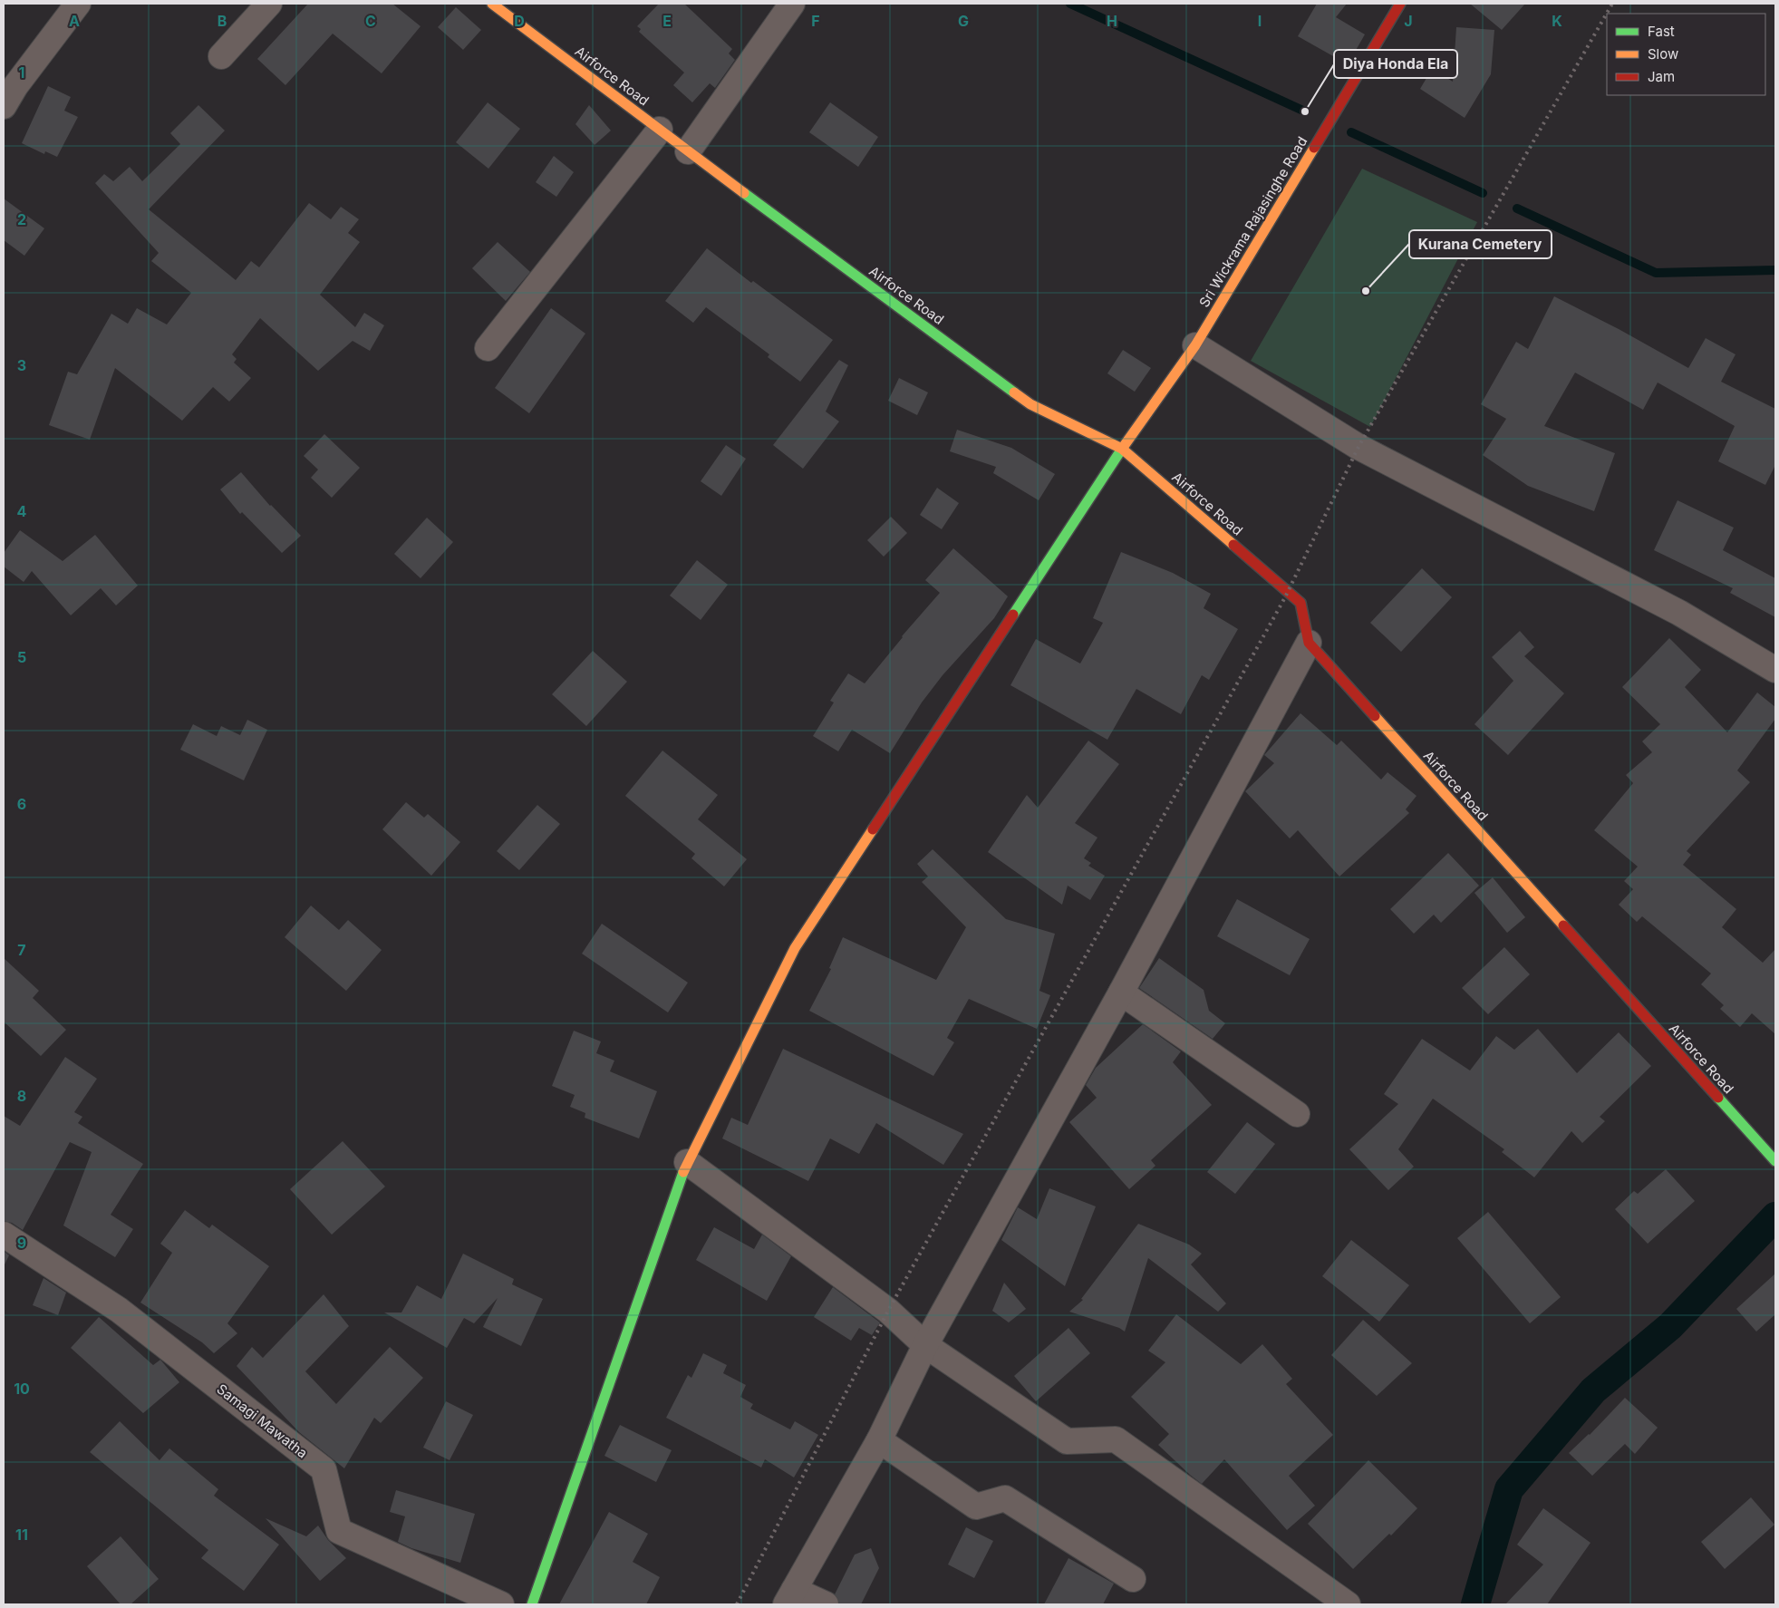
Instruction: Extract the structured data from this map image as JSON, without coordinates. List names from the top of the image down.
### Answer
{
  "streets": {
    "street": ["Airforce Road", "Sri Wickrama Rajasinghe Road", "Samagi Mawatha"]
  },
  "crossings": [
    ["Airforce Road", "Sri Wickrama Rajasinghe Road"]
  ],
  "places": ["Diya Honda Ela", "Kurana Cemetery"],
  "legend": ["Fast", "Slow", "Jam"],
  "grid": {
    "columns": [
      "A",
      "B",
      "C",
      "D",
      "E",
      "F",
      "G",
      "H",
      "I",
      "J",
      "K"
    ],
    "rows": [
      "1",
      "2",
      "3",
      "4",
      "5",
      "6",
      "7",
      "8",
      "9",
      "10",
      "11"
    ]
  }
}
